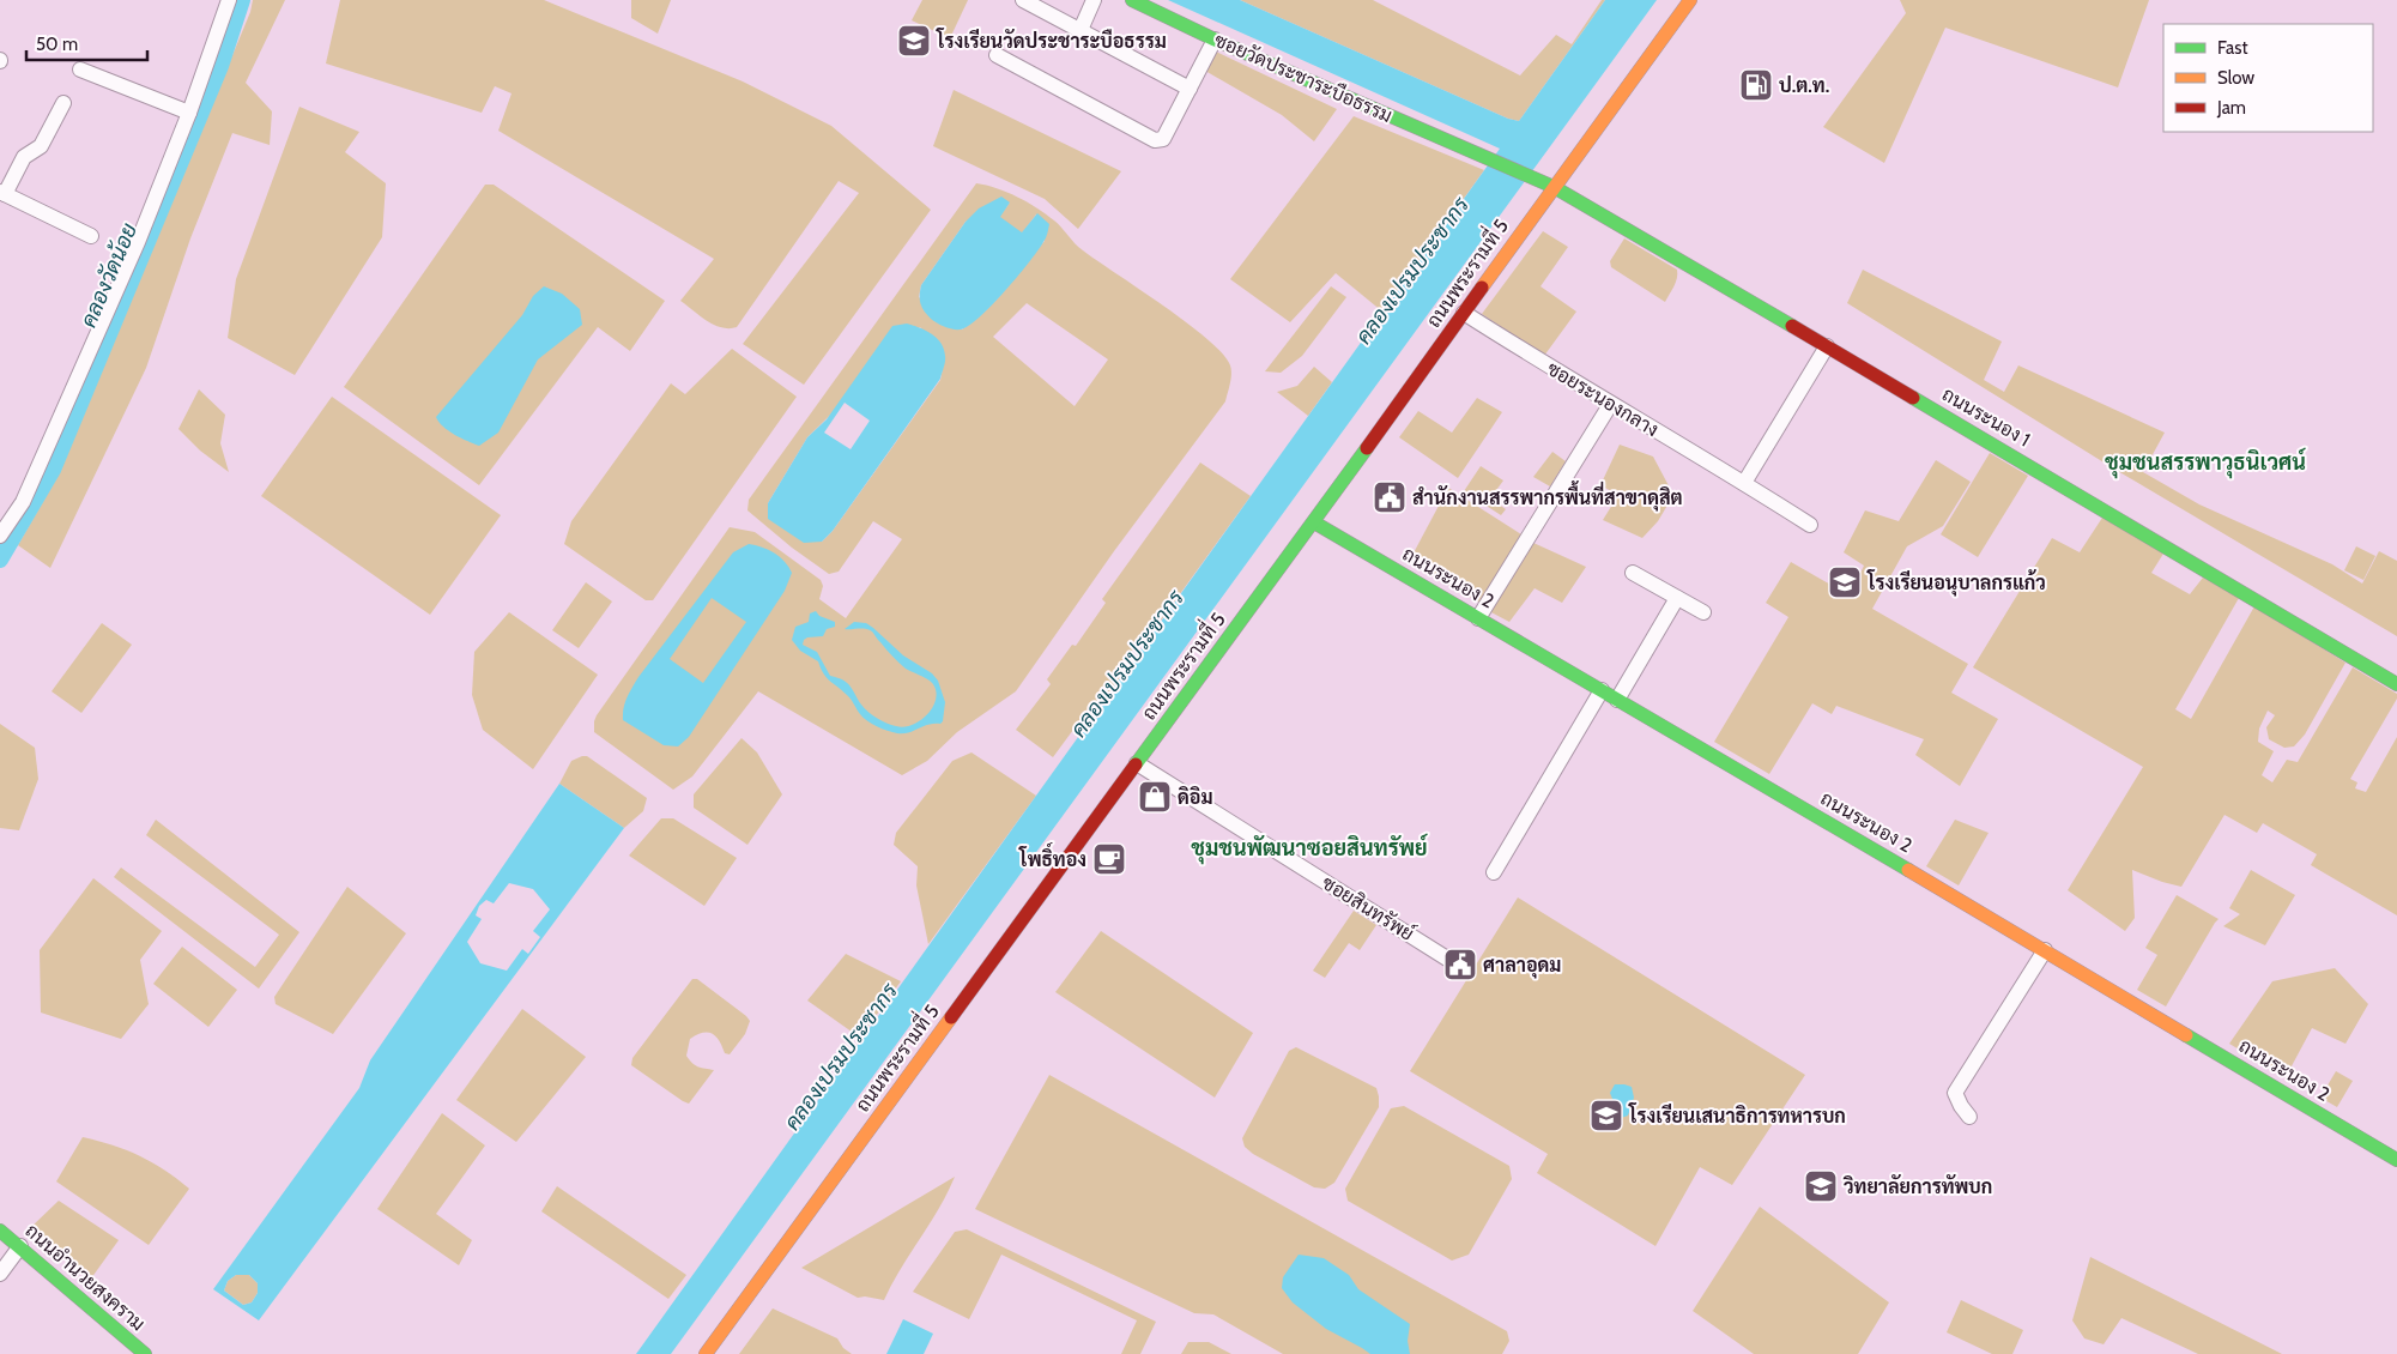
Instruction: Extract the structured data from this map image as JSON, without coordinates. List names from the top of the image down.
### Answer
{
  "streets": {
    "street": [
      "ซอยวัดประชาระบือธรรม",
      "ถนนพระรามที่ 5",
      "ซอยระนองกลาง",
      "ถนนระนอง 1",
      "ถนนระนอง 2",
      "ซอยสินทรัพย์",
      "ถนนอำนวยสงคราม"
    ]
  },
  "crossings": [
    ["ซอยวัดประชาระบือธรรม", "ถนนระนอง 1"],
    ["ถนนพระรามที่ 5", "ซอยระนองกลาง"],
    ["ถนนพระรามที่ 5", "ถนนระนอง 1"],
    ["ถนนพระรามที่ 5", "ถนนระนอง 2"],
    ["ถนนพระรามที่ 5", "ซอยสินทรัพย์"]
  ],
  "districts": ["ชุมชนสรรพาวุธนิเวศน์", "ชุมชนพัฒนาซอยสินทรัพย์"],
  "water": ["คลองเปรมประชากร", "คลองวัดน้อย"],
  "places": {
    "school or university": [
      "โรงเรียนวัดประชาระบือธรรม",
      "โรงเรียนอนุบาลกรแก้ว",
      "โรงเรียนเสนาธิการทหารบก",
      "วิทยาลัยการทัพบก"
    ],
    "fuel station": ["ป.ต.ท."],
    "public building": ["สำนักงานสรรพากรพื้นที่สาขาดุสิต", "ศาลาอุดม"],
    "shop": ["ดิอิม"],
    "cafe": ["โพธิ์ทอง"]
  },
  "legend": ["Fast", "Slow", "Jam"],
  "scale_bar": "50 m"
}
